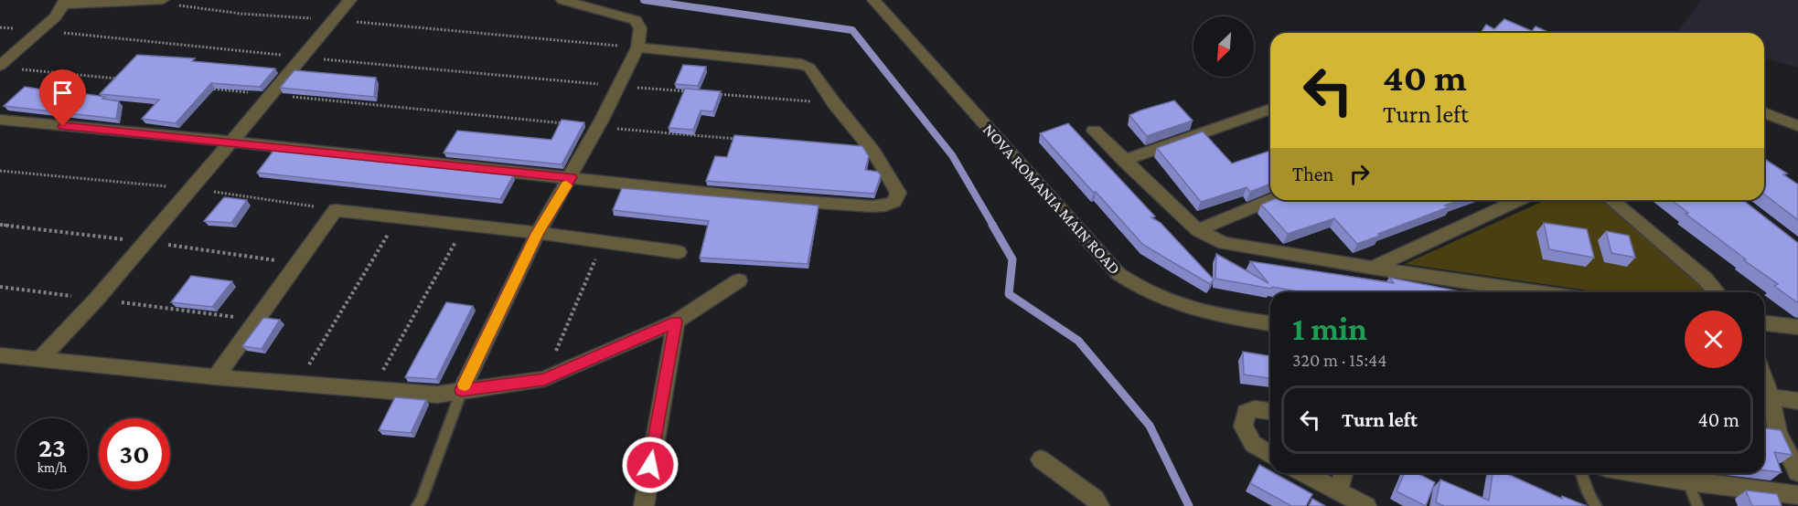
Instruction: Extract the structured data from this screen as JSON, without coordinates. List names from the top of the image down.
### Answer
{
  "streets": {
    "street": ["NOVA ROMANIA MAIN ROAD"]
  },
  "north": "bottom left",
  "page": {
    "turn": ["40 m", "Turn left"],
    "then": "Then",
    "heading": ["1 min", "320 m · 15:44"],
    "list": [
      {
        "name": "Turn left",
        "value": "40 m"
      }
    ],
    "speed": "23 km/h",
    "limit": "30"
  }
}
